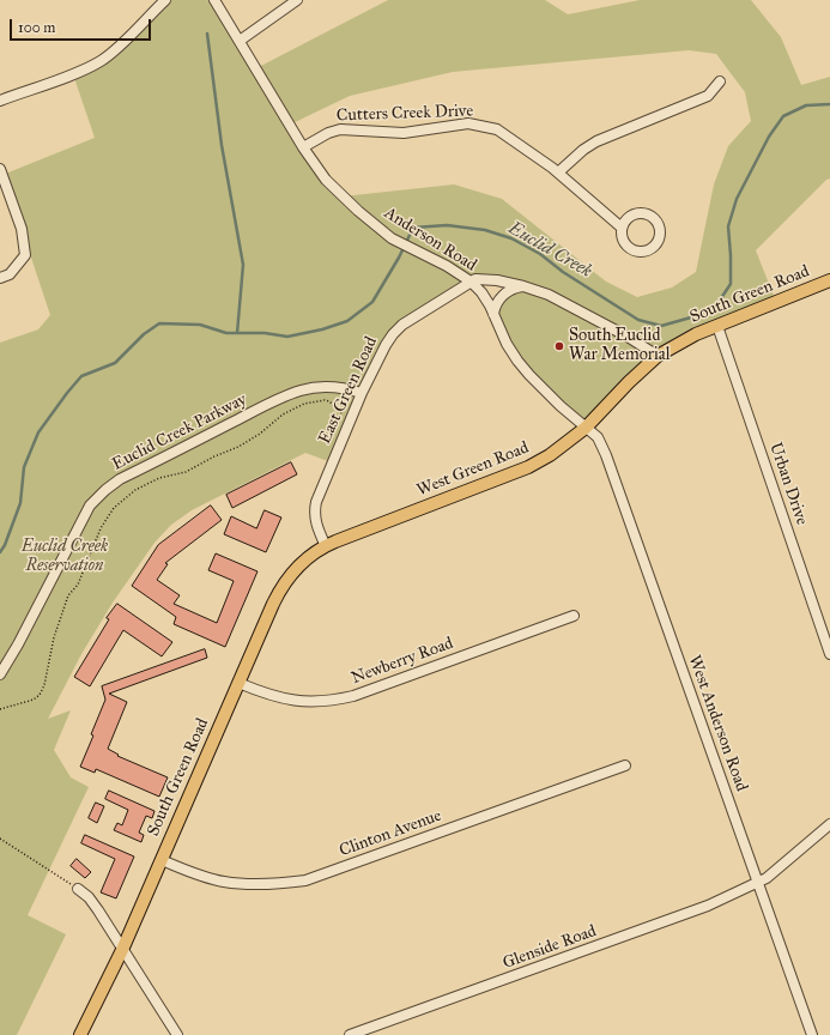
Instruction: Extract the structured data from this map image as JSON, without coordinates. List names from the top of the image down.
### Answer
{
  "streets": {
    "main road": ["South Green Road", "West Green Road"],
    "street": [
      "Cutters Creek Drive",
      "Anderson Road",
      "East Green Road",
      "Euclid Creek Parkway",
      "Urban Drive",
      "Newberry Road",
      "West Anderson Road",
      "Clinton Avenue",
      "Glenside Road"
    ]
  },
  "crossings": [
    ["Cutters Creek Drive", "Anderson Road"],
    ["Anderson Road", "East Green Road"],
    ["Anderson Road", "West Green Road"],
    ["Anderson Road", "West Anderson Road"],
    ["South Green Road", "East Green Road"],
    ["South Green Road", "West Green Road"],
    ["South Green Road", "Urban Drive"],
    ["South Green Road", "Newberry Road"],
    ["South Green Road", "Clinton Avenue"],
    ["East Green Road", "Euclid Creek Parkway"],
    ["East Green Road", "West Green Road"],
    ["West Green Road", "West Anderson Road"],
    ["West Anderson Road", "Glenside Road"]
  ],
  "water": ["Euclid Creek"],
  "parks": ["Euclid Creek Reservation"],
  "places": ["South Euclid War Memorial"],
  "scale_bar": "100 m"
}
